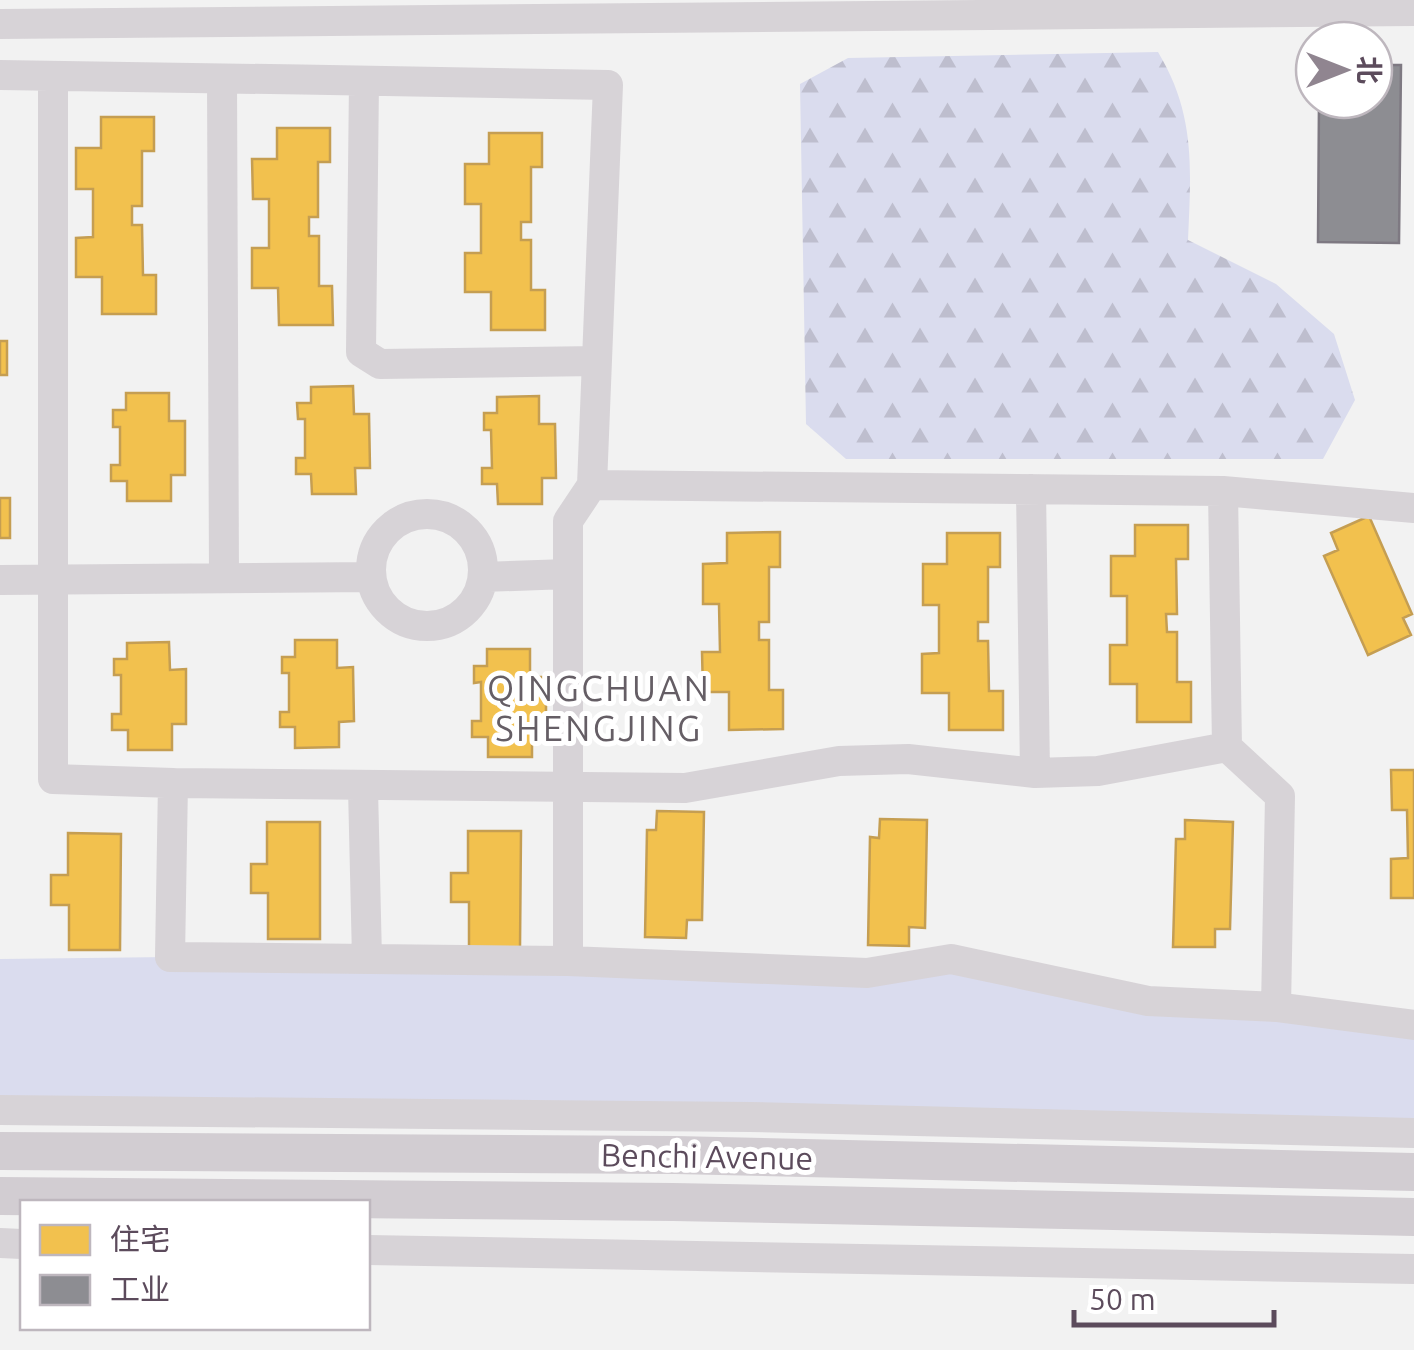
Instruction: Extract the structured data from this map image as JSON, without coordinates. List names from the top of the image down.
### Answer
{
  "streets": {
    "main road": ["Benchi Avenue"]
  },
  "districts": ["QINGCHUAN SHENGJING"],
  "legend": ["住宅", "工业"],
  "scale_bar": "50 m",
  "north": "right"
}
